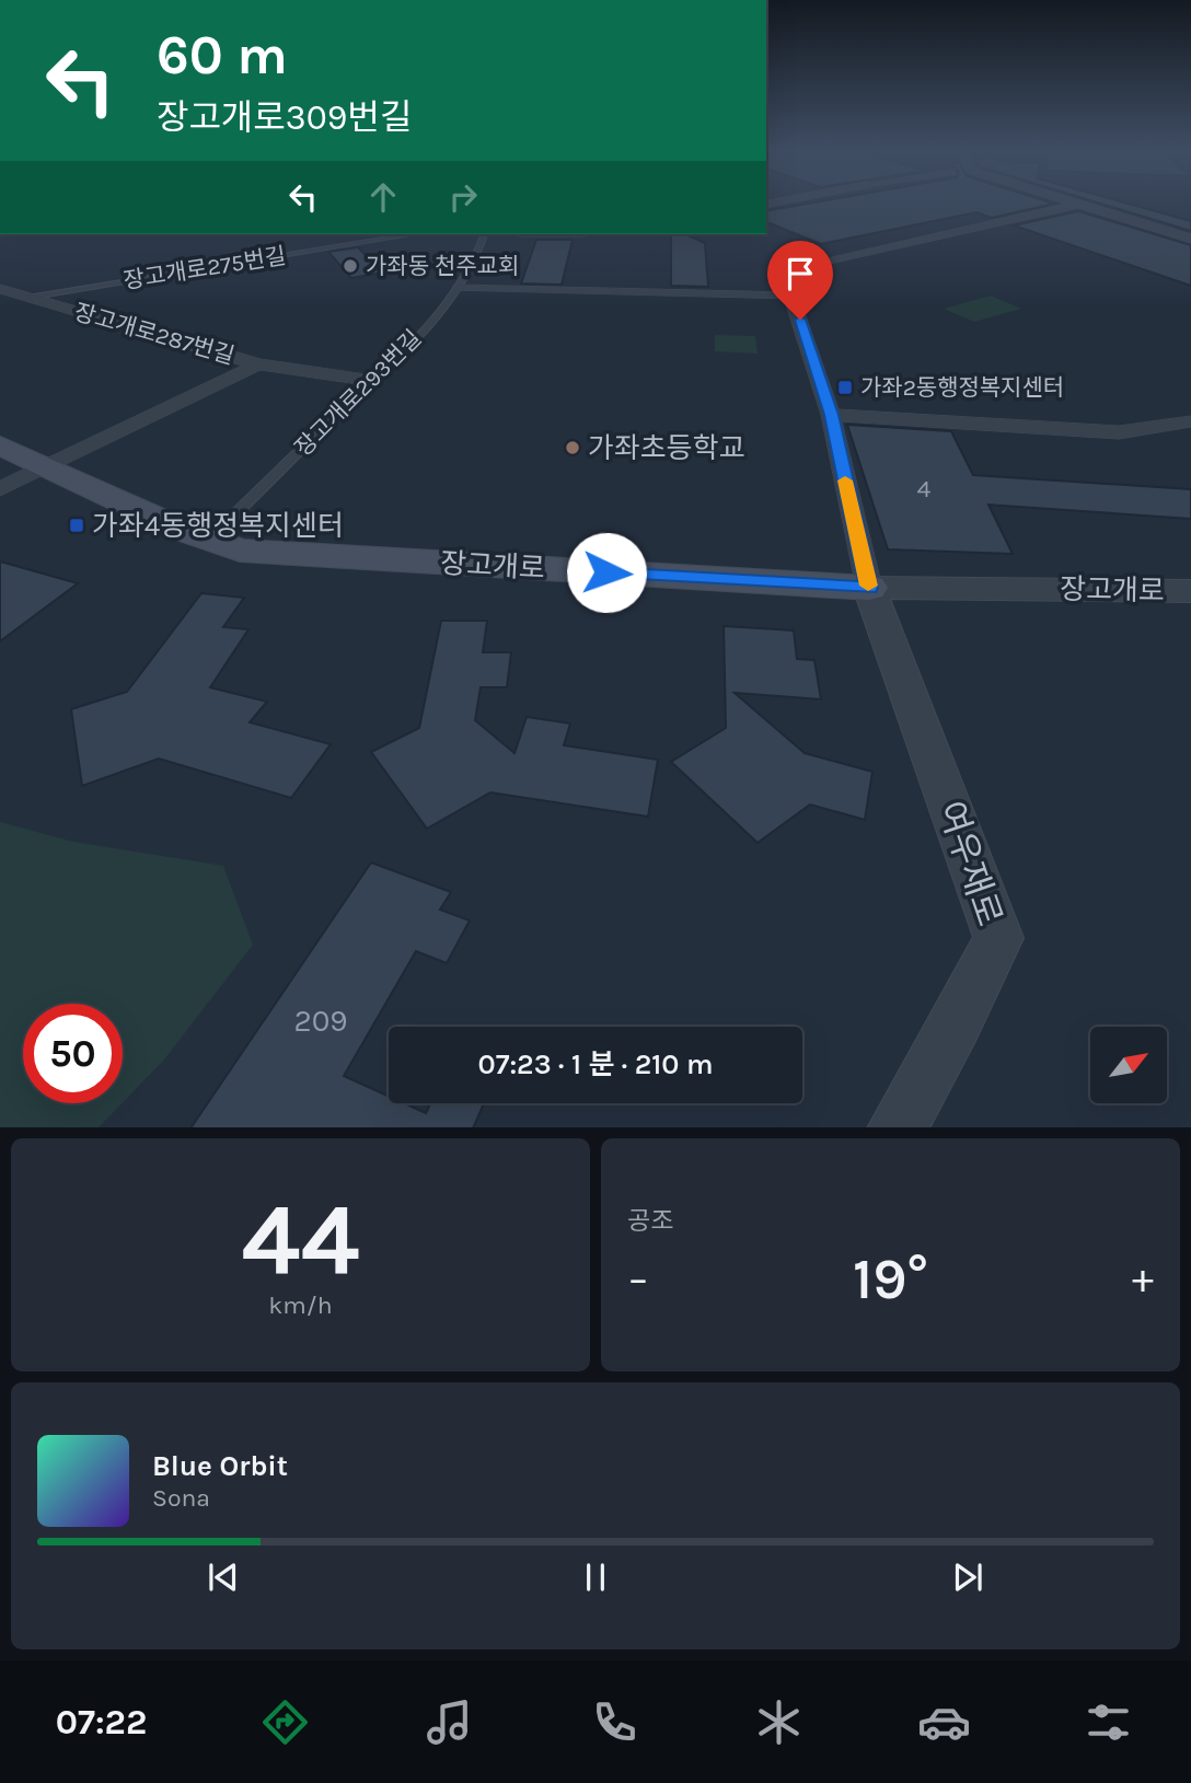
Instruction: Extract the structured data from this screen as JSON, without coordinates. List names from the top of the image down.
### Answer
{
  "streets": {
    "main road": ["장고개로"],
    "street": ["장고개로287번길", "여우재로"],
    "lane": ["장고개로275번길", "장고개로293번길"]
  },
  "crossings": [
    ["장고개로275번길", "장고개로287번길"],
    ["장고개로287번길", "장고개로"],
    ["장고개로293번길", "장고개로"],
    ["장고개로", "여우재로"]
  ],
  "places": {
    "other": ["가좌동 천주교회", "가좌초등학교"],
    "transit": ["가좌2동행정복지센터", "가좌4동행정복지센터"]
  },
  "house_numbers": ["4", "209"],
  "north": "top right",
  "page": {
    "turn": ["60 m", "장고개로309번길"],
    "limit": "50",
    "trip": "07:23 · 1 분 · 210 m",
    "tile": [
      ["44", "km/h"],
      "공조"
    ],
    "heat": ["−", "19°", "+"],
    "song": ["Blue Orbit", "Sona"],
    "tabs": "07:22"
  }
}
